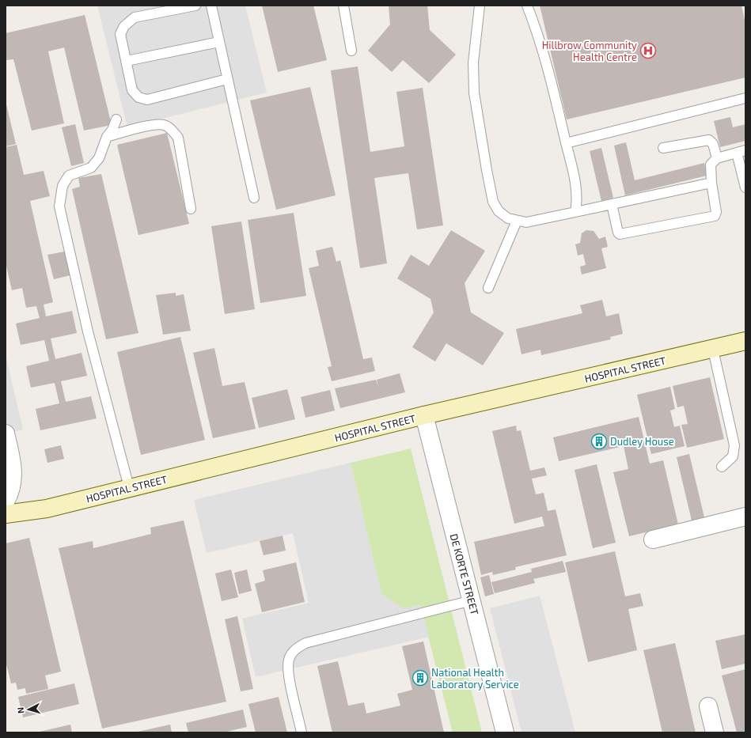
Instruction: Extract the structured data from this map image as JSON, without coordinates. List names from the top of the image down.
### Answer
{
  "streets": {
    "street": ["HOSPITAL STREET", "DE KORTE STREET"]
  },
  "crossings": [
    ["HOSPITAL STREET", "DE KORTE STREET"]
  ],
  "places": {
    "hospital": ["Hillbrow Community Health Centre"],
    "building": ["Dudley House", "National Health Laboratory Service"]
  },
  "north": "left"
}
